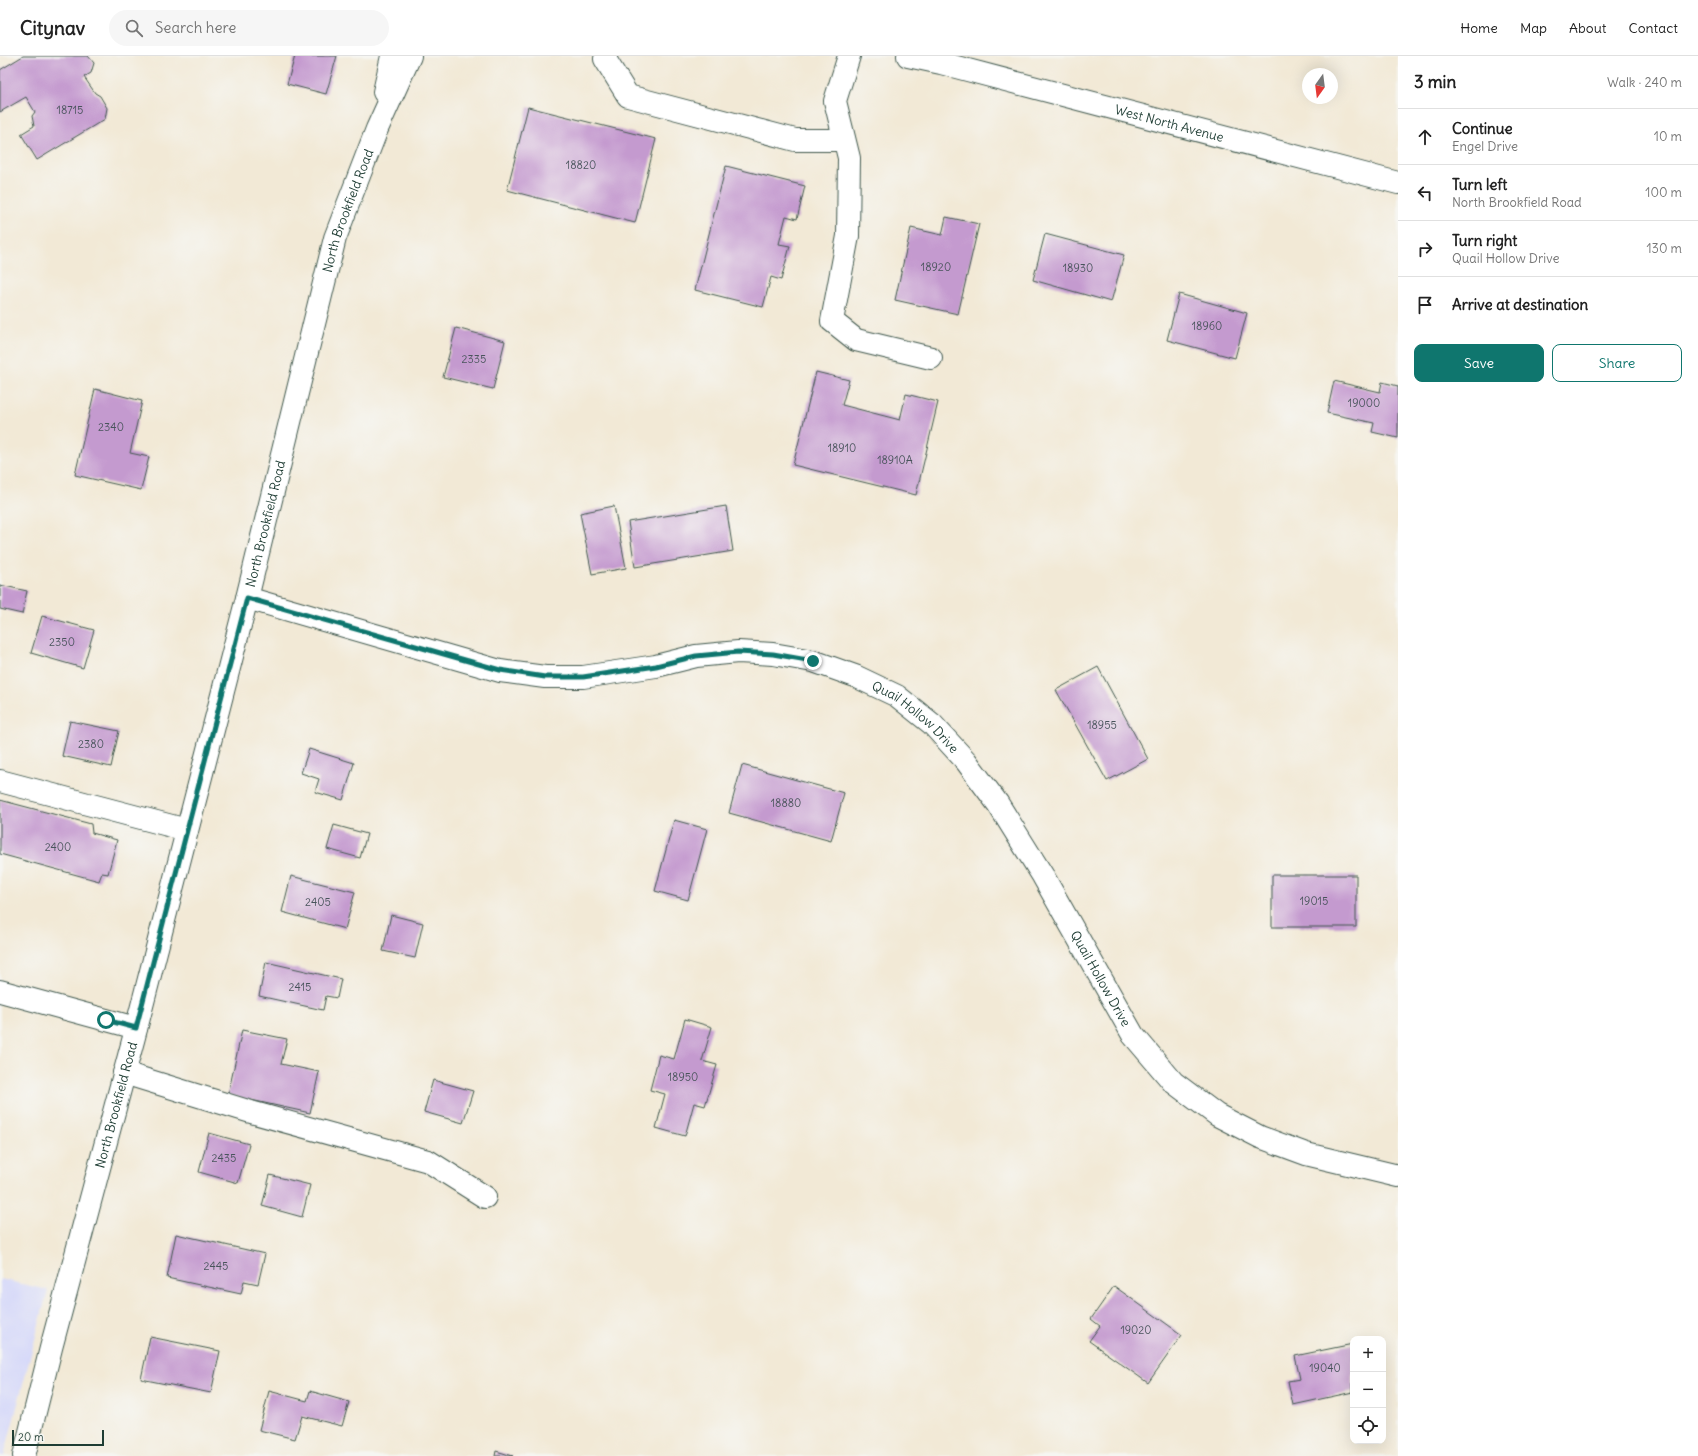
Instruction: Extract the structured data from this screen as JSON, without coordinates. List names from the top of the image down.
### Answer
{
  "streets": {
    "street": ["West North Avenue", "North Brookfield Road", "Quail Hollow Drive"]
  },
  "crossings": [
    ["North Brookfield Road", "Quail Hollow Drive"]
  ],
  "house_numbers": [
    "18715",
    "18820",
    "18920",
    "18930",
    "18960",
    "2335",
    "19000",
    "2340",
    "18910",
    "18910A",
    "2350",
    "18955",
    "2380",
    "18880",
    "2400",
    "19015",
    "2405",
    "2415",
    "18950",
    "2435",
    "2445",
    "19020",
    "19040"
  ],
  "scale_bar": "20 m",
  "north": "bottom",
  "page": {
    "header": "Citynav",
    "search": "Search here",
    "nav": [
      "Home",
      "Map",
      "About",
      "Contact"
    ],
    "heading": ["3 min", "Walk · 240 m"],
    "list": [
      ["Continue", "Engel Drive", "10 m"],
      ["Turn left", "North Brookfield Road", "100 m"],
      ["Turn right", "Quail Hollow Drive", "130 m"],
      "Arrive at destination"
    ],
    "buttons": ["Save", "Share"],
    "map_buttons": ["+", "−"],
    "scale": "20 m"
  }
}
